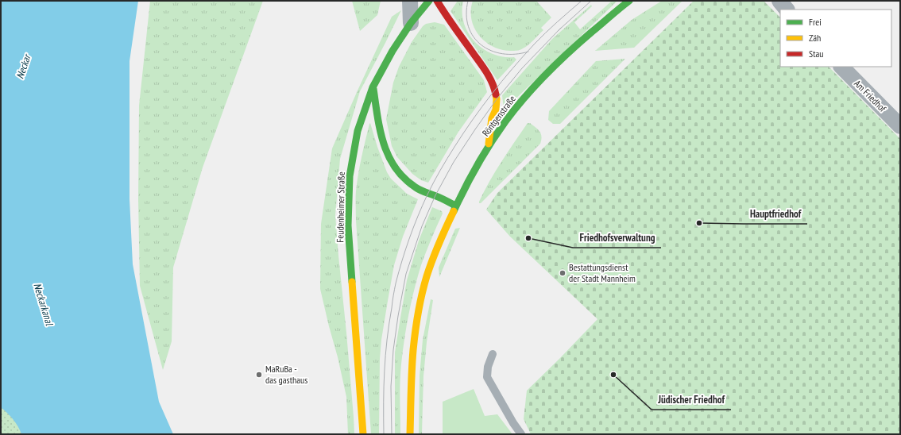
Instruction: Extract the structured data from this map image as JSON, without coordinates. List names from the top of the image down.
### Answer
{
  "streets": {
    "main road": ["Röntgenstraße", "Feudenheimer Straße"],
    "street": ["Am Friedhof"]
  },
  "water": ["Neckar", "Neckarkanal"],
  "places": [
    "Hauptfriedhof",
    "Friedhofsverwaltung",
    "Bestattungsdienst der Stadt Mannheim",
    "MaRuBa - das gasthaus",
    "Jüdischer Friedhof"
  ],
  "legend": ["Frei", "Zäh", "Stau"]
}
